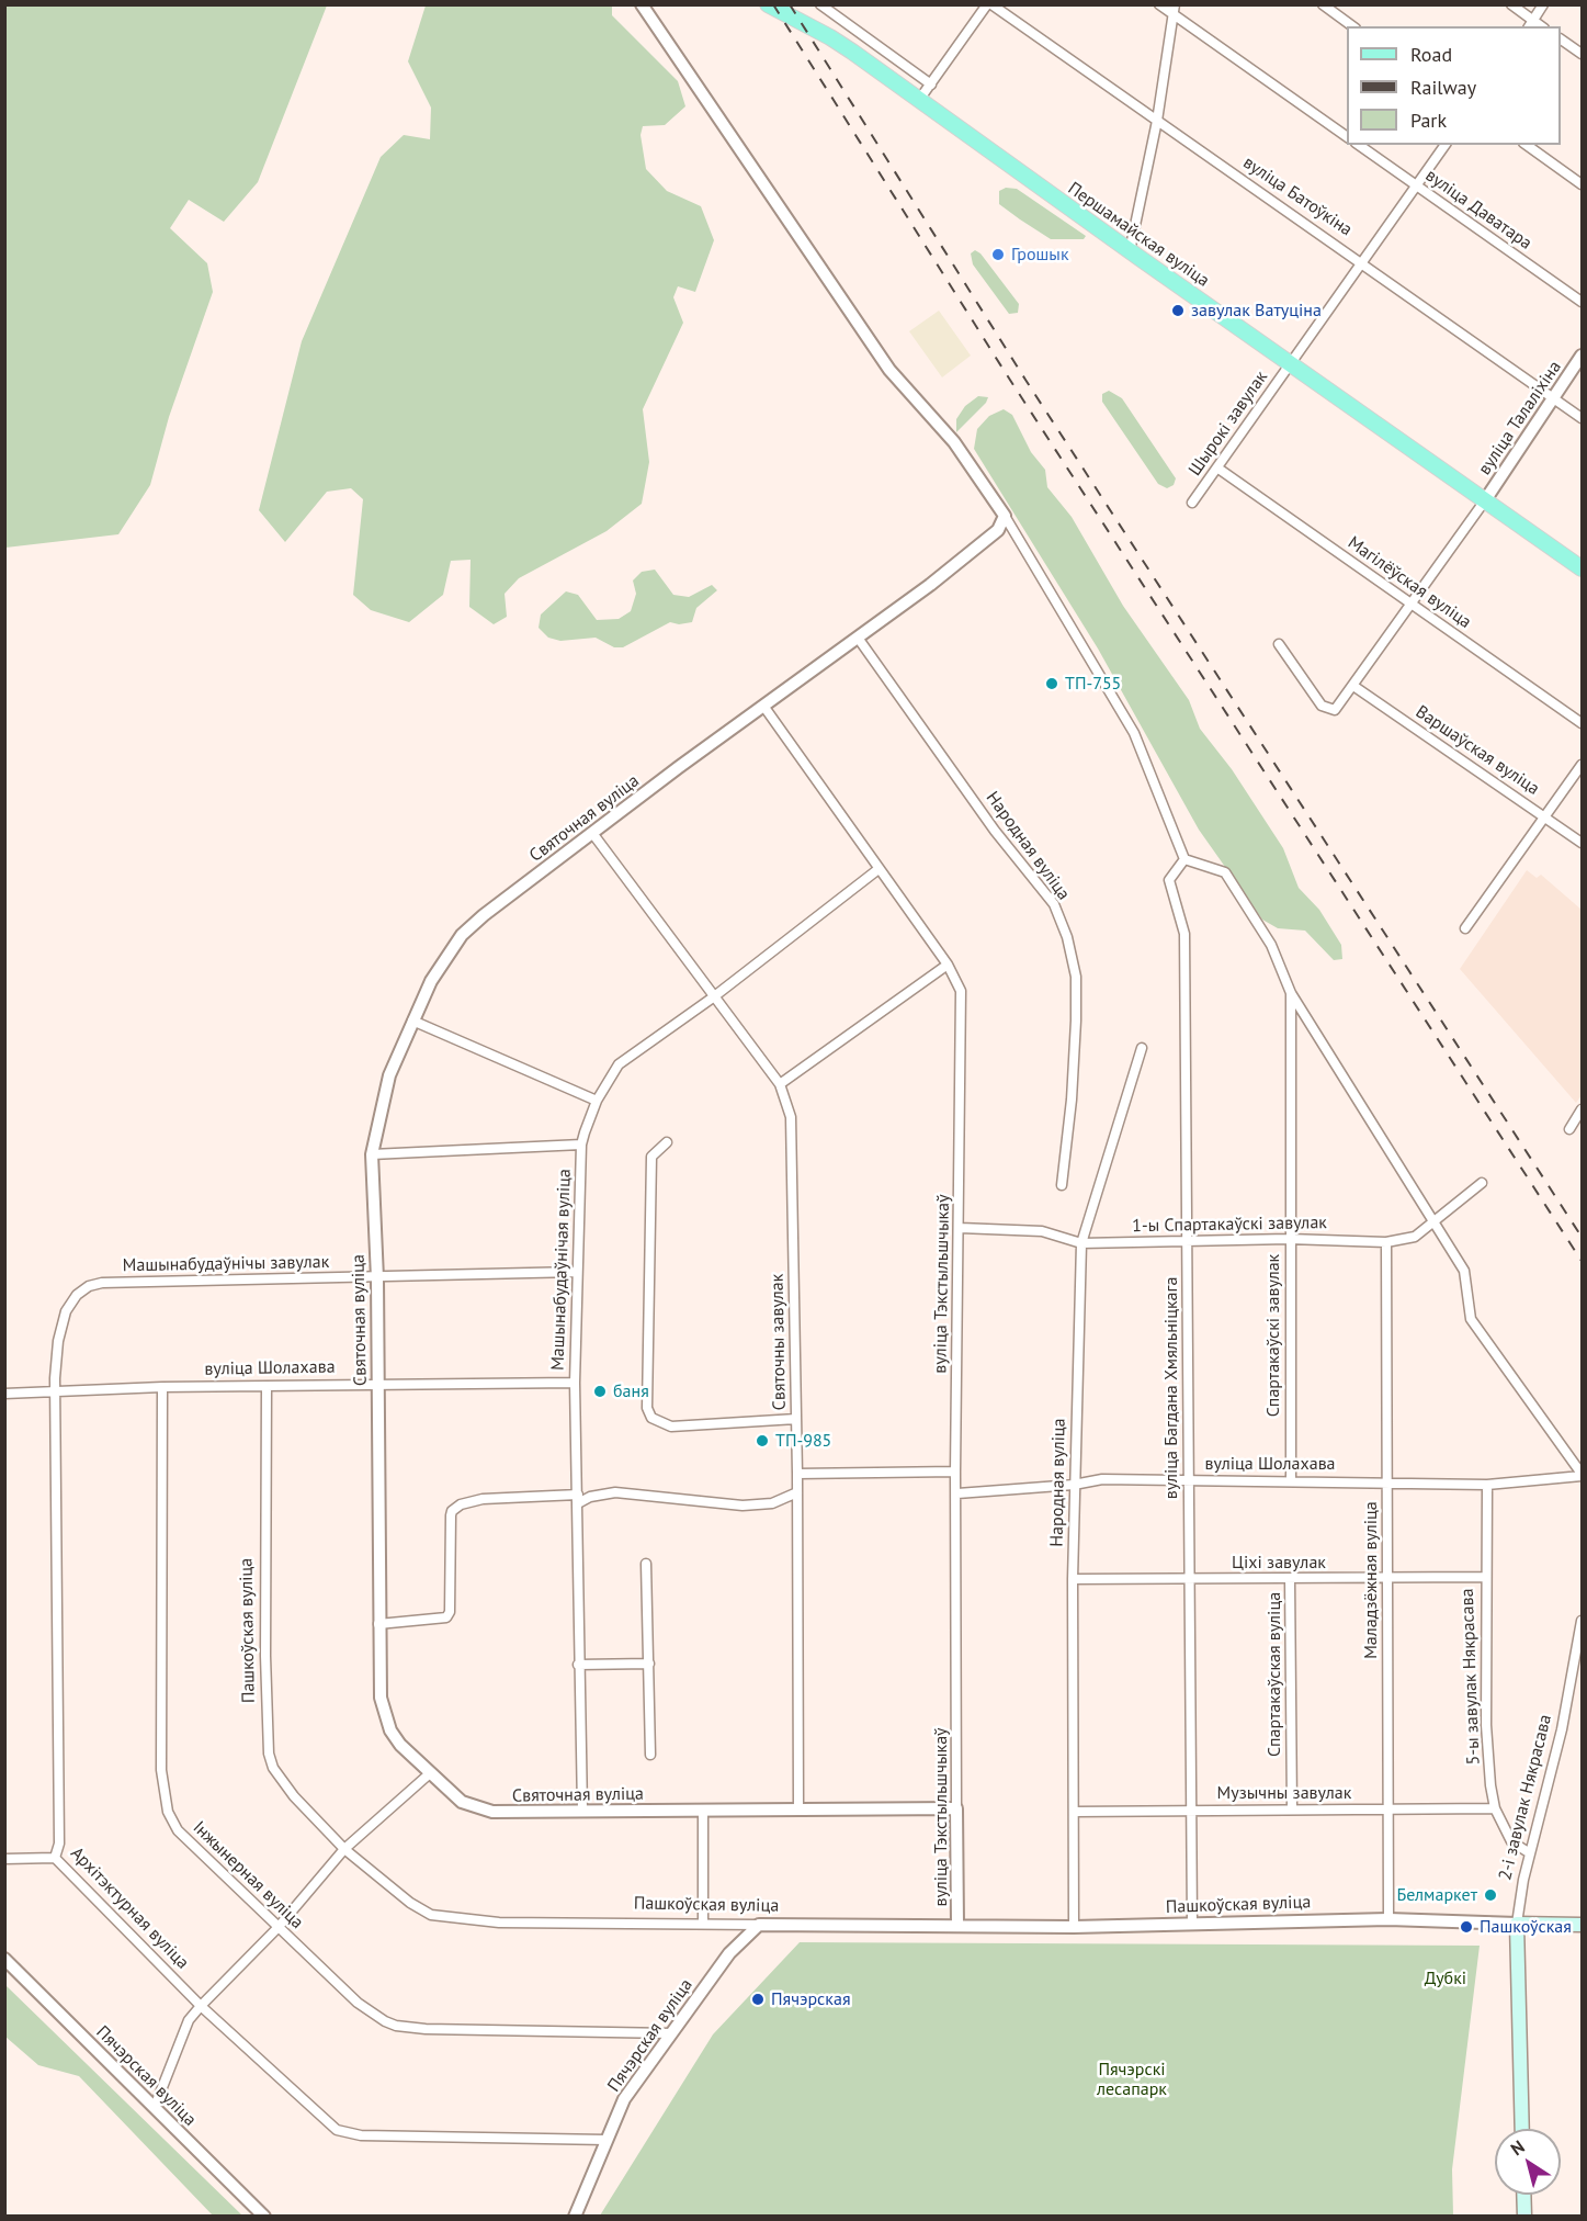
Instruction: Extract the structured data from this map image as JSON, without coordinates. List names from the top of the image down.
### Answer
{
  "streets": {
    "main road": ["Першамайская вуліца", "Пашкоўская вуліца", "2-і завулак Някрасава"],
    "street": [
      "вуліца Батоўкіна",
      "вуліца Даватара",
      "вуліца Талаліхіна",
      "Шырокі завулак",
      "Магілёўская вуліца",
      "Варшаўская вуліца",
      "Святочная вуліца",
      "Народная вуліца",
      "1-ы Спартакаўскі завулак",
      "Машынабудаўнічы завулак",
      "Машынабудаўнічая вуліца",
      "вуліца Тэкстыльшчыкаў",
      "Спартакаўскі завулак",
      "Святочны завулак",
      "вуліца Шолахава",
      "вуліца Багдана Хмяльніцкага",
      "Ціхі завулак",
      "Маладзёжная вуліца",
      "Спартакаўская вуліца",
      "5-ы завулак Някрасава",
      "Музычны завулак",
      "Інжынерная вуліца",
      "Архітэктурная вуліца",
      "Пячэрская вуліца"
    ]
  },
  "crossings": [
    ["вуліца Батоўкіна", "вуліца Талаліхіна"],
    ["вуліца Батоўкіна", "Шырокі завулак"],
    ["вуліца Даватара", "Шырокі завулак"],
    ["Першамайская вуліца", "вуліца Талаліхіна"],
    ["Першамайская вуліца", "Шырокі завулак"],
    ["Шырокі завулак", "Магілёўская вуліца"],
    ["Святочная вуліца", "Народная вуліца"],
    ["Святочная вуліца", "Машынабудаўнічы завулак"],
    ["Святочная вуліца", "Машынабудаўнічая вуліца"],
    ["Святочная вуліца", "вуліца Тэкстыльшчыкаў"],
    ["Святочная вуліца", "Святочны завулак"],
    ["Святочная вуліца", "вуліца Шолахава"],
    ["Народная вуліца", "1-ы Спартакаўскі завулак"],
    ["Народная вуліца", "вуліца Шолахава"],
    ["Народная вуліца", "Ціхі завулак"],
    ["Народная вуліца", "Пашкоўская вуліца"],
    ["Народная вуліца", "Музычны завулак"],
    ["1-ы Спартакаўскі завулак", "вуліца Тэкстыльшчыкаў"],
    ["1-ы Спартакаўскі завулак", "Спартакаўскі завулак"],
    ["1-ы Спартакаўскі завулак", "вуліца Багдана Хмяльніцкага"],
    ["1-ы Спартакаўскі завулак", "Маладзёжная вуліца"],
    ["Машынабудаўнічы завулак", "Машынабудаўнічая вуліца"],
    ["Машынабудаўнічы завулак", "Архітэктурная вуліца"],
    ["Машынабудаўнічая вуліца", "вуліца Тэкстыльшчыкаў"],
    ["Машынабудаўнічая вуліца", "Святочны завулак"],
    ["Машынабудаўнічая вуліца", "вуліца Шолахава"],
    ["вуліца Тэкстыльшчыкаў", "вуліца Шолахава"],
    ["вуліца Тэкстыльшчыкаў", "Пашкоўская вуліца"],
    ["Спартакаўскі завулак", "вуліца Шолахава"],
    ["вуліца Шолахава", "вуліца Багдана Хмяльніцкага"],
    ["вуліца Шолахава", "Маладзёжная вуліца"],
    ["вуліца Шолахава", "Пашкоўская вуліца"],
    ["вуліца Шолахава", "5-ы завулак Някрасава"],
    ["вуліца Шолахава", "Інжынерная вуліца"],
    ["вуліца Шолахава", "Архітэктурная вуліца"],
    ["вуліца Багдана Хмяльніцкага", "Ціхі завулак"],
    ["вуліца Багдана Хмяльніцкага", "Пашкоўская вуліца"],
    ["вуліца Багдана Хмяльніцкага", "Музычны завулак"],
    ["Ціхі завулак", "Маладзёжная вуліца"],
    ["Ціхі завулак", "Спартакаўская вуліца"],
    ["Ціхі завулак", "5-ы завулак Някрасава"],
    ["Маладзёжная вуліца", "Пашкоўская вуліца"],
    ["Маладзёжная вуліца", "Музычны завулак"],
    ["Пашкоўская вуліца", "2-і завулак Някрасава"],
    ["Пашкоўская вуліца", "Пячэрская вуліца"],
    ["Спартакаўская вуліца", "Музычны завулак"],
    ["5-ы завулак Някрасава", "Музычны завулак"],
    ["5-ы завулак Някрасава", "2-і завулак Някрасава"],
    ["Інжынерная вуліца", "Пячэрская вуліца"],
    ["Архітэктурная вуліца", "Пячэрская вуліца"]
  ],
  "parks": ["Дубкі", "Пячэрскі лесапарк"],
  "places": [
    "Грошык",
    "завулак Ватуціна",
    "ТП-755",
    "баня",
    "ТП-985",
    "Белмаркет",
    "Пашкоўская",
    "Пячэрская"
  ],
  "legend": ["Road", "Railway", "Park"],
  "north": "top left"
}
